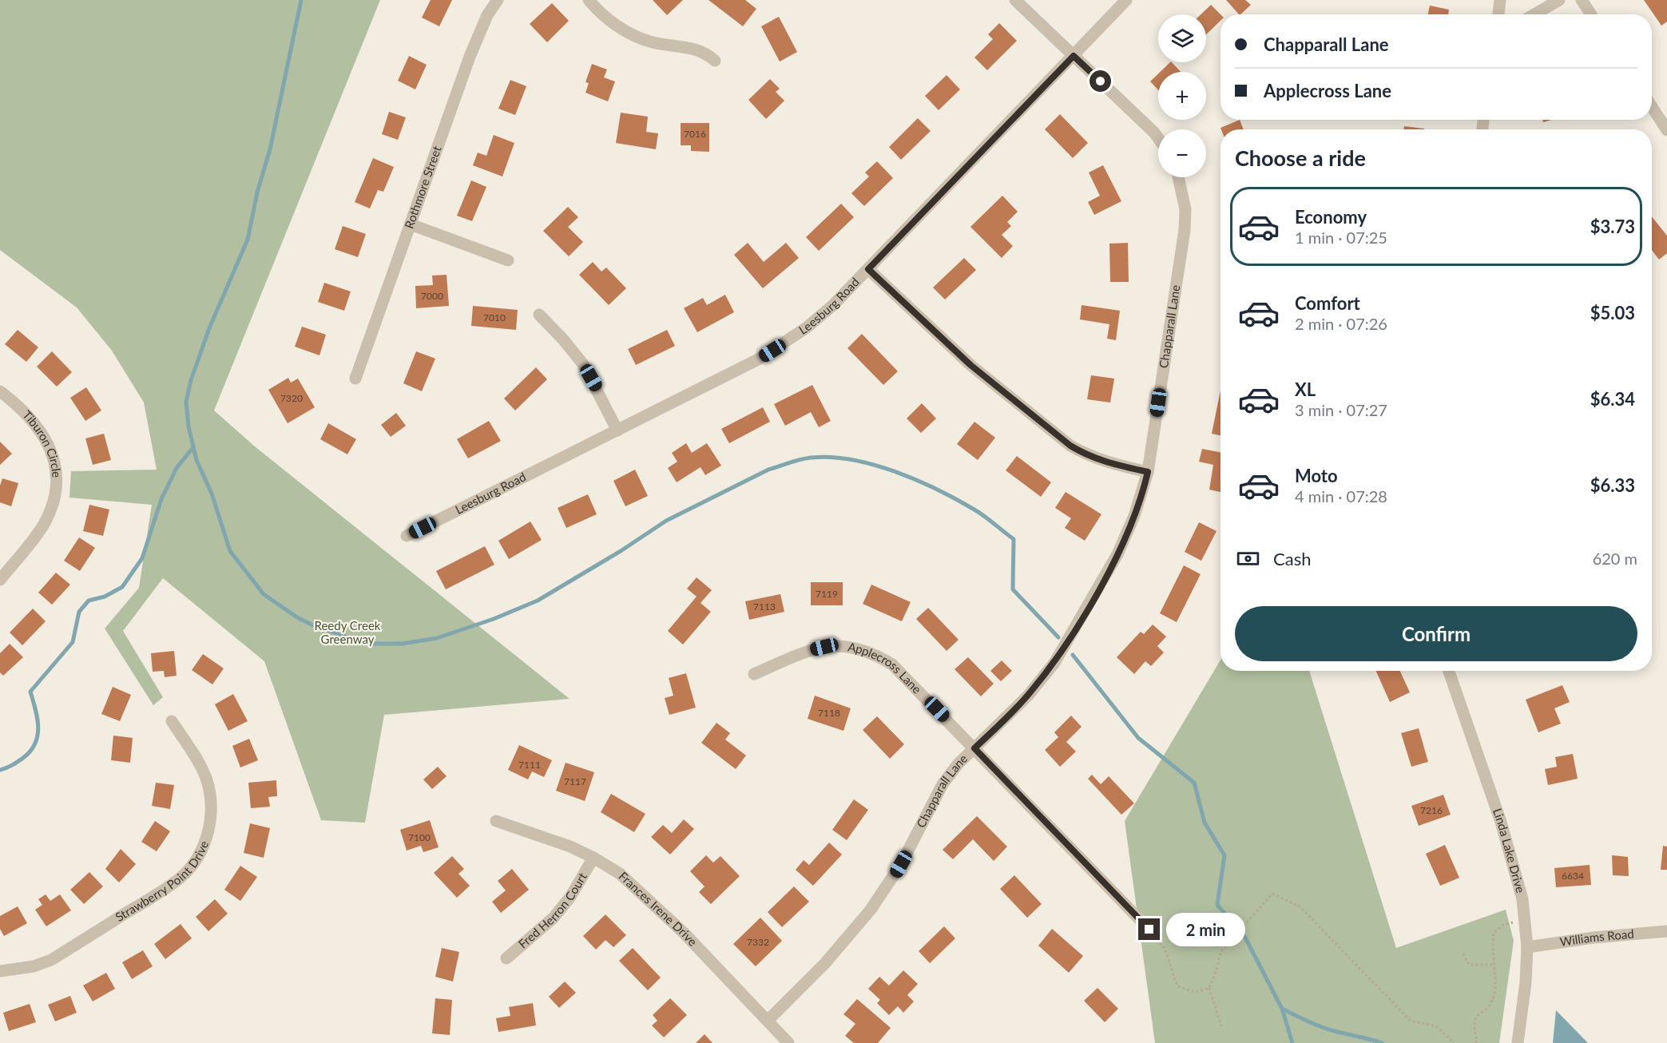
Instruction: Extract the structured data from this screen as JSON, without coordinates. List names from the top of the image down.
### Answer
{
  "streets": {
    "street": [
      "Rothmore Street",
      "Leesburg Road",
      "Chapparall Lane",
      "Tiburon Circle",
      "Applecross Lane",
      "Linda Lake Drive",
      "Strawberry Point Drive",
      "Fred Herron Court",
      "Frances Irene Drive",
      "Williams Road"
    ]
  },
  "crossings": [
    ["Chapparall Lane", "Applecross Lane"],
    ["Chapparall Lane", "Frances Irene Drive"],
    ["Linda Lake Drive", "Williams Road"],
    ["Fred Herron Court", "Frances Irene Drive"]
  ],
  "parks": ["Reedy Creek Greenway"],
  "house_numbers": [
    "7016",
    "7000",
    "7010",
    "7320",
    "7119",
    "7113",
    "7118",
    "7111",
    "7117",
    "7216",
    "7100",
    "6634",
    "7332"
  ],
  "page": {
    "map_buttons": ["+", "−"],
    "banner": ["Chapparall Lane", "Applecross Lane"],
    "heading": "Choose a ride",
    "list": [
      {
        "name": "Economy",
        "note": "1 min · 07:25",
        "value": "$3.73"
      },
      {
        "name": "Comfort",
        "note": "2 min · 07:26",
        "value": "$5.03"
      },
      {
        "name": "XL",
        "note": "3 min · 07:27",
        "value": "$6.34"
      },
      {
        "name": "Moto",
        "note": "4 min · 07:28",
        "value": "$6.33"
      }
    ],
    "pay": ["Cash", "620 m"],
    "buttons": "Confirm",
    "bubble": "2 min"
  }
}
